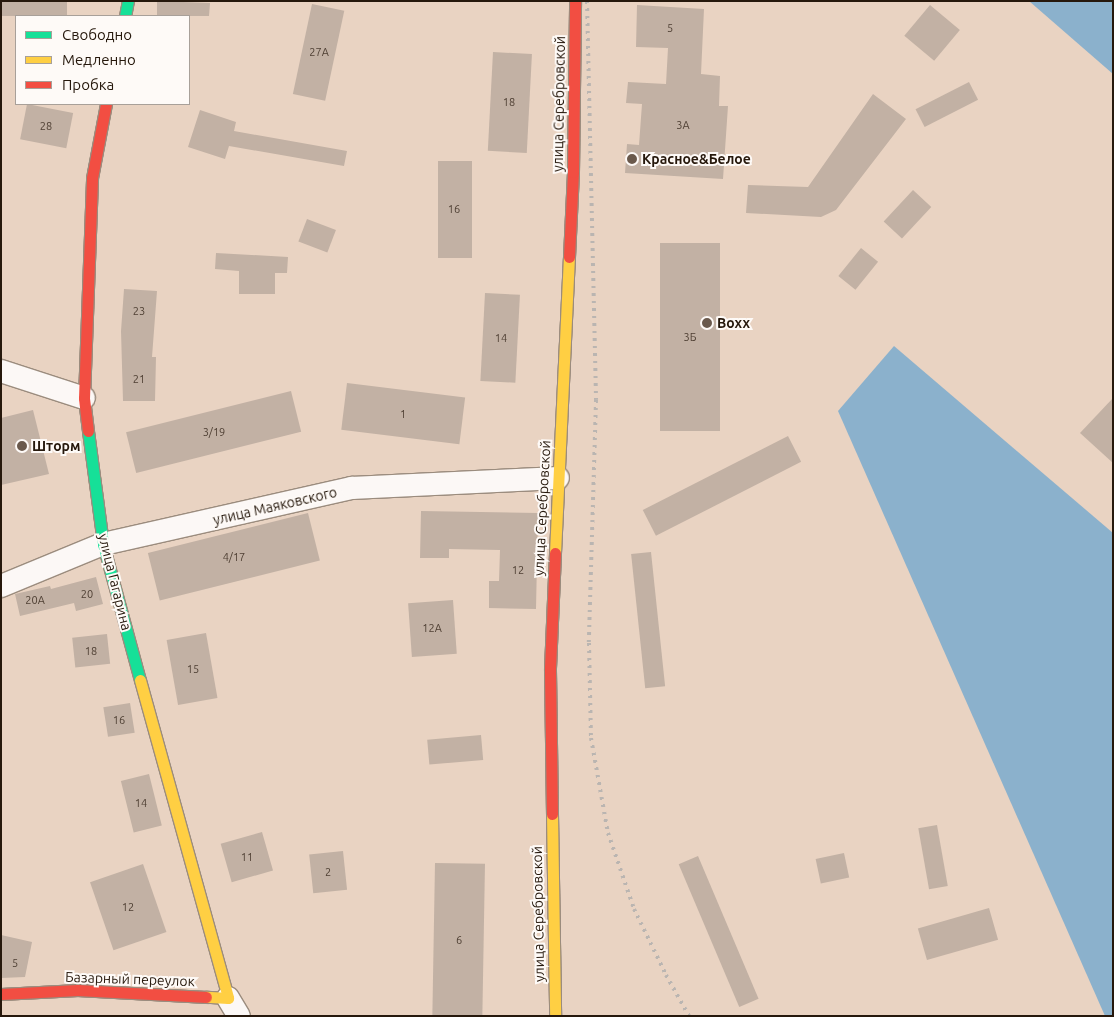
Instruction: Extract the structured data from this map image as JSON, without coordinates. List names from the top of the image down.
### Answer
{
  "streets": {
    "street": [
      "улица Серебровской",
      "улица Маяковского",
      "улица Гагарина",
      "Базарный переулок"
    ]
  },
  "crossings": [
    ["улица Серебровской", "улица Маяковского"],
    ["улица Маяковского", "улица Гагарина"],
    ["улица Гагарина", "Базарный переулок"]
  ],
  "places": ["Красное&Белое", "Boxx", "Шторм"],
  "house_numbers": [
    "5",
    "27А",
    "18",
    "3А",
    "28",
    "16",
    "23",
    "3Б",
    "14",
    "21",
    "1",
    "3/19",
    "4/17",
    "12",
    "20",
    "20А",
    "12А",
    "18",
    "15",
    "16",
    "14",
    "11",
    "2",
    "12",
    "6",
    "5"
  ],
  "legend": ["Свободно", "Медленно", "Пробка"]
}
